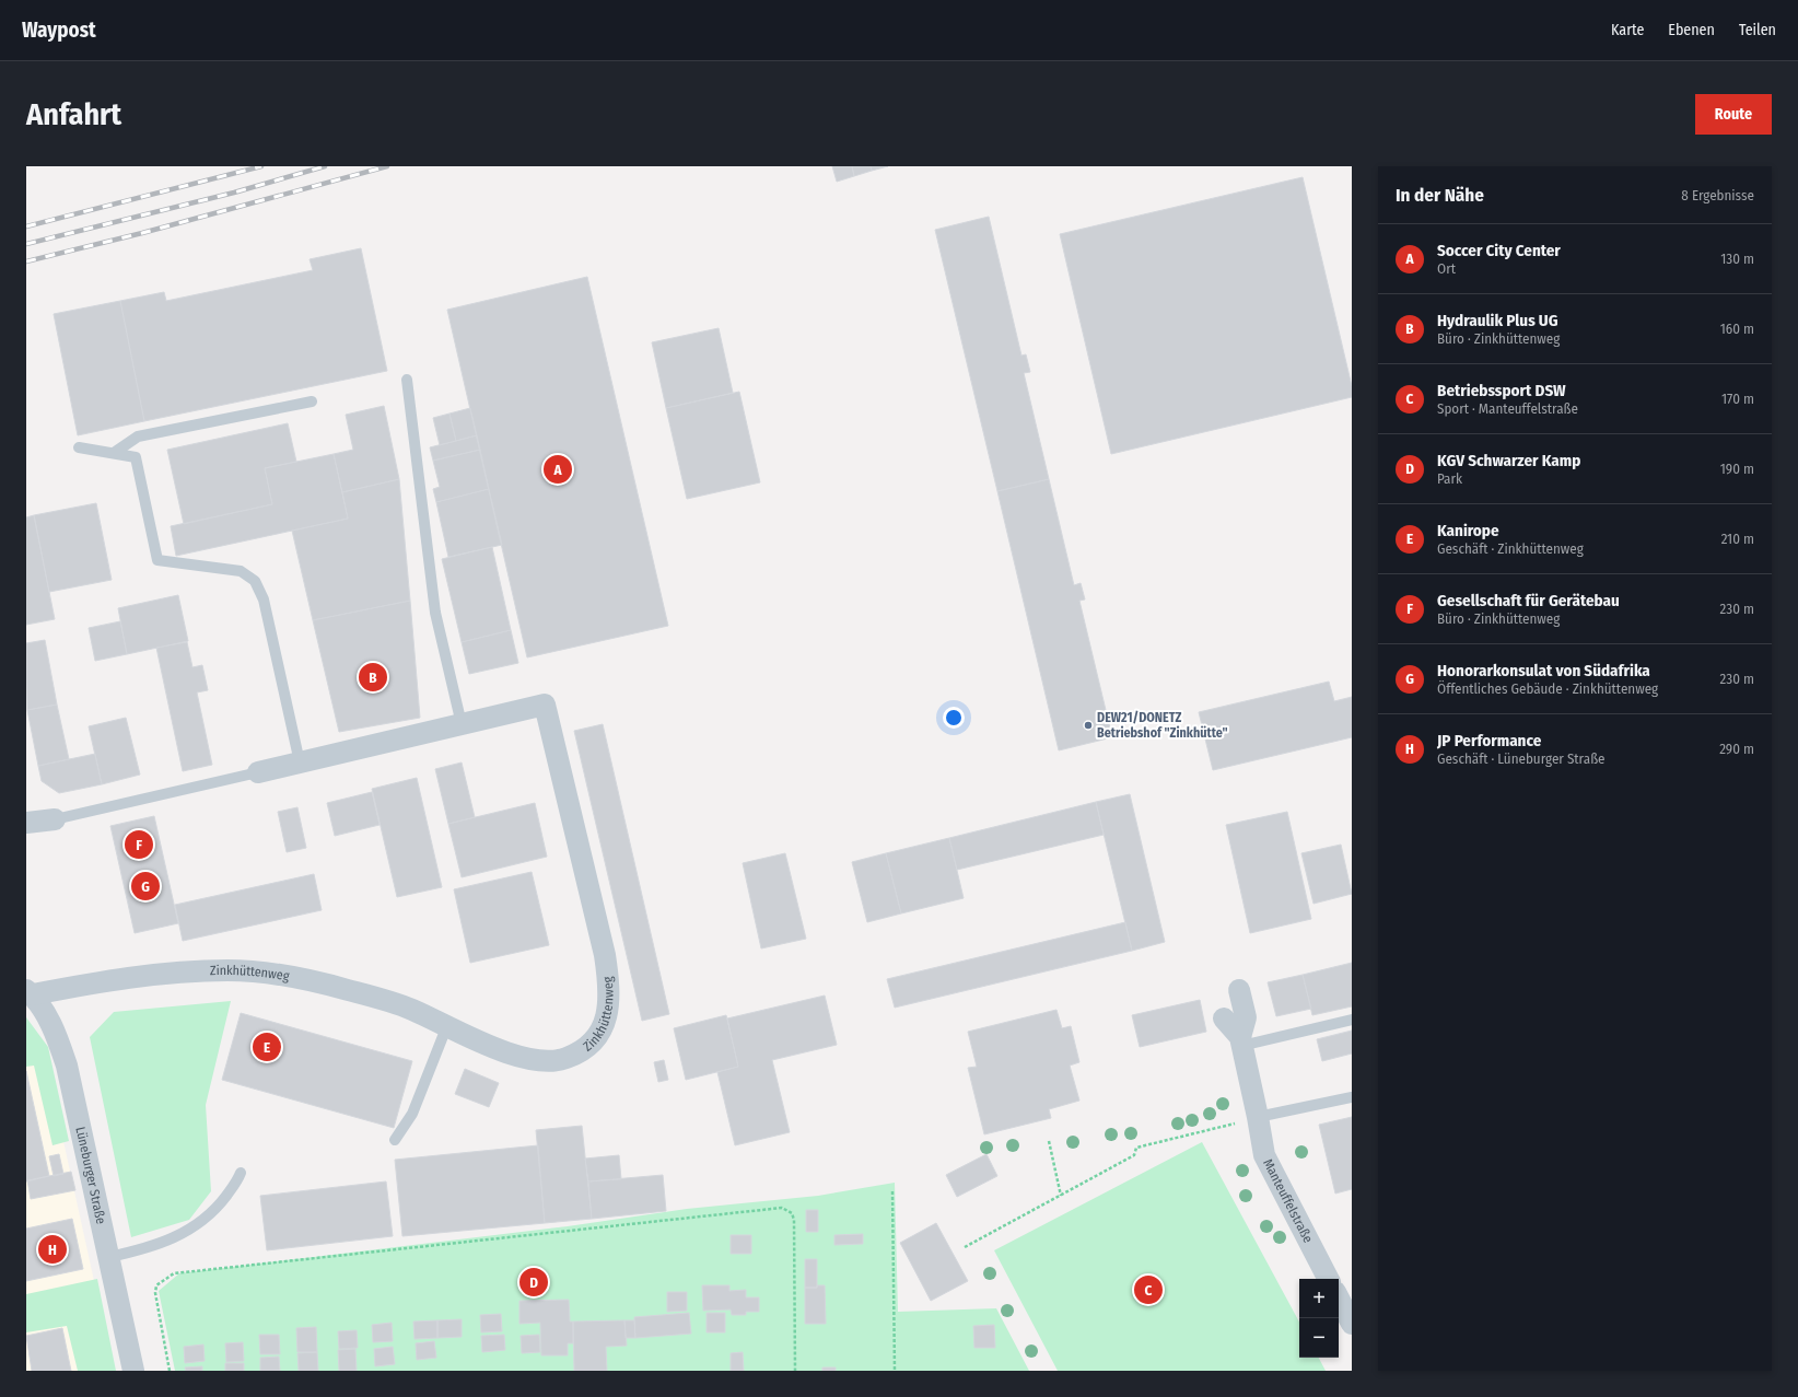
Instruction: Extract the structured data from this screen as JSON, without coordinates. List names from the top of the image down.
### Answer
{
  "streets": {
    "street": ["Zinkhüttenweg", "Lüneburger Straße", "Manteuffelstraße"]
  },
  "crossings": [
    ["Zinkhüttenweg", "Lüneburger Straße"]
  ],
  "places": ["DEW21/DONETZ Betriebshof \"Zinkhütte\""],
  "page": {
    "header": "Waypost",
    "nav": ["Karte", "Ebenen", "Teilen"],
    "buttons": "Route",
    "title": "Anfahrt",
    "heading": ["In der Nähe", "8 Ergebnisse"],
    "list": [
      {
        "mark": "A",
        "name": "Soccer City Center",
        "note": "Ort",
        "value": "130 m"
      },
      {
        "mark": "B",
        "name": "Hydraulik Plus UG",
        "note": "Büro · Zinkhüttenweg",
        "value": "160 m"
      },
      {
        "mark": "C",
        "name": "Betriebssport DSW",
        "note": "Sport · Manteuffelstraße",
        "value": "170 m"
      },
      {
        "mark": "D",
        "name": "KGV Schwarzer Kamp",
        "note": "Park",
        "value": "190 m"
      },
      {
        "mark": "E",
        "name": "Kanirope",
        "note": "Geschäft · Zinkhüttenweg",
        "value": "210 m"
      },
      {
        "mark": "F",
        "name": "Gesellschaft für Gerätebau",
        "note": "Büro · Zinkhüttenweg",
        "value": "230 m"
      },
      {
        "mark": "G",
        "name": "Honorarkonsulat von Südafrika",
        "note": "Öffentliches Gebäude · Zinkhüttenweg",
        "value": "230 m"
      },
      {
        "mark": "H",
        "name": "JP Performance",
        "note": "Geschäft · Lüneburger Straße",
        "value": "290 m"
      }
    ],
    "pins": [
      "A",
      "B",
      "F",
      "G",
      "E",
      "H",
      "D",
      "C"
    ],
    "map_buttons": ["+", "−"]
  }
}
